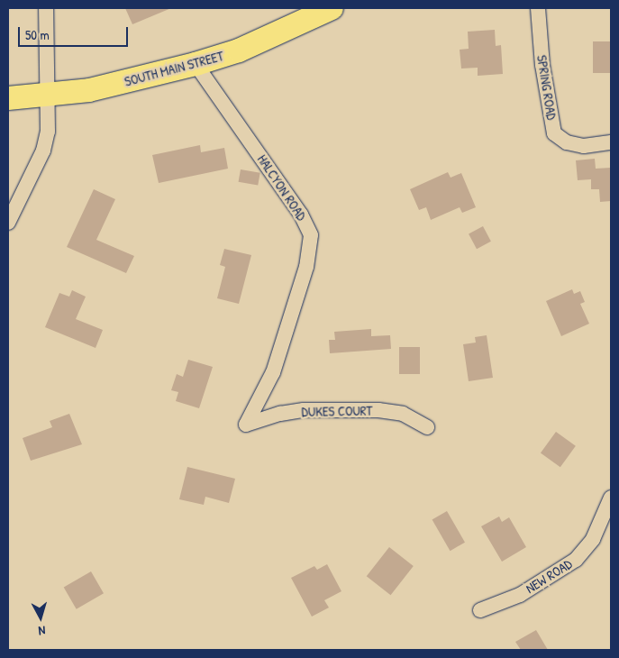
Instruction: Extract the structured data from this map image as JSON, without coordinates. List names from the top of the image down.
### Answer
{
  "streets": {
    "main road": ["SOUTH MAIN STREET"],
    "street": [
      "SPRING ROAD",
      "HALCYON ROAD",
      "DUKES COURT",
      "NEW ROAD"
    ]
  },
  "crossings": [
    ["SOUTH MAIN STREET", "HALCYON ROAD"],
    ["HALCYON ROAD", "DUKES COURT"]
  ],
  "scale_bar": "50 m",
  "north": "bottom"
}
